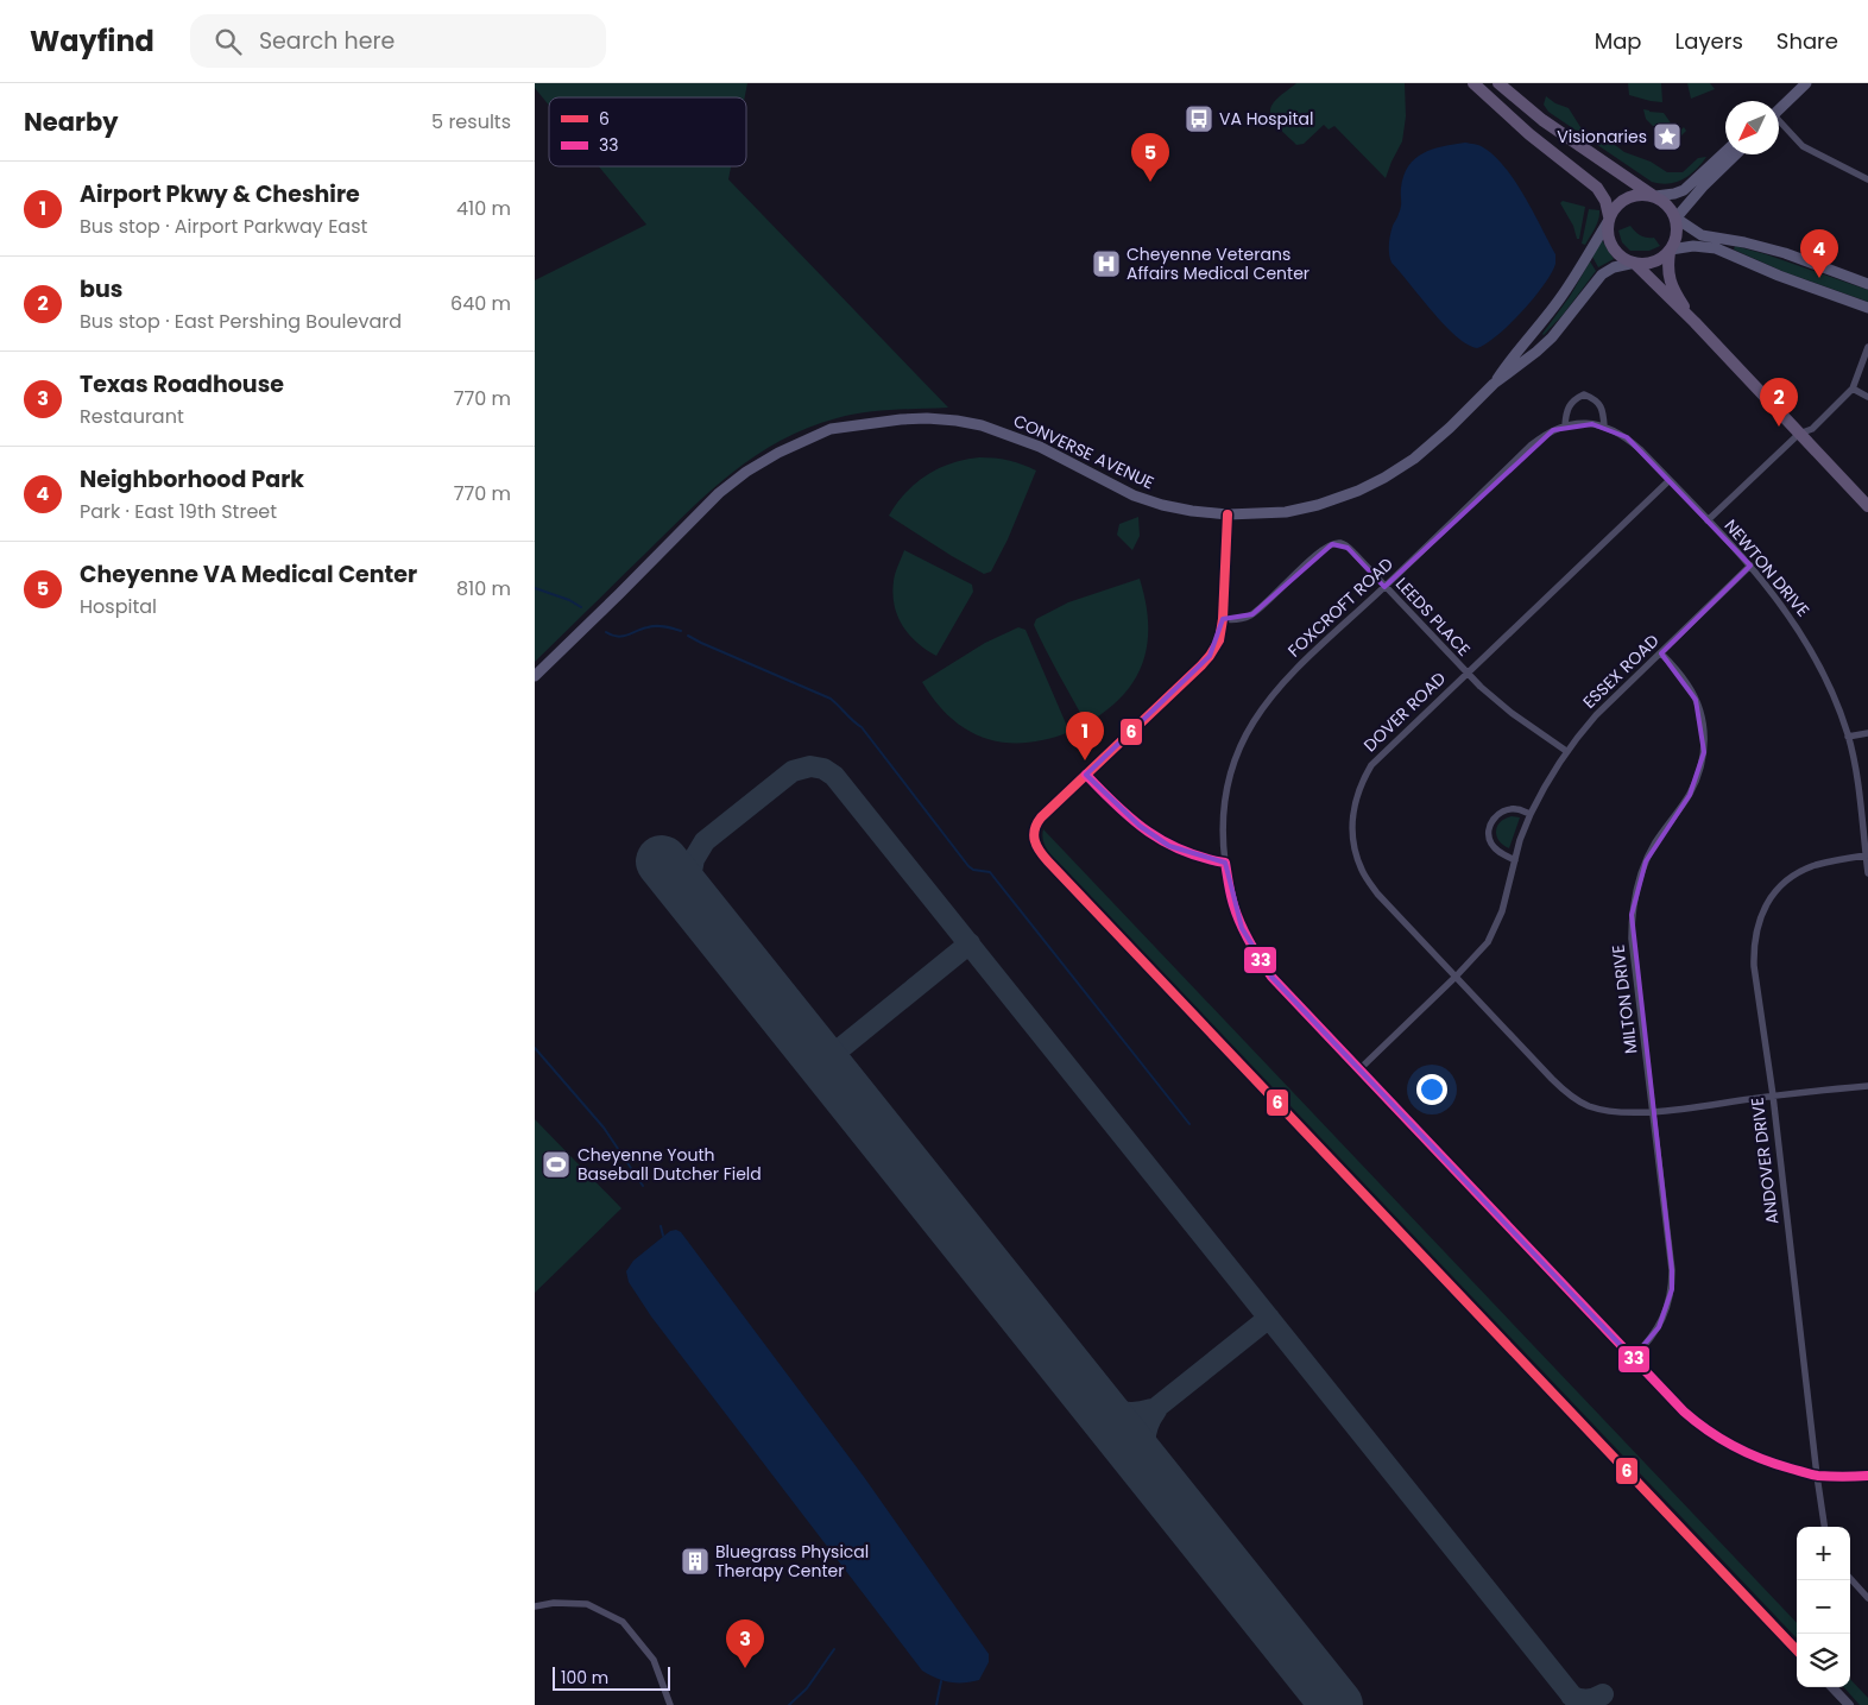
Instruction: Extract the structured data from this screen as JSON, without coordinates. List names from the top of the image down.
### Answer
{
  "streets": {
    "main road": ["CONVERSE AVENUE"],
    "street": [
      "NEWTON DRIVE",
      "FOXCROFT ROAD",
      "LEEDS PLACE",
      "ESSEX ROAD",
      "DOVER ROAD",
      "MILTON DRIVE",
      "ANDOVER DRIVE"
    ]
  },
  "crossings": [
    ["NEWTON DRIVE", "FOXCROFT ROAD"],
    ["NEWTON DRIVE", "ESSEX ROAD"],
    ["NEWTON DRIVE", "ANDOVER DRIVE"],
    ["FOXCROFT ROAD", "LEEDS PLACE"],
    ["FOXCROFT ROAD", "ESSEX ROAD"],
    ["FOXCROFT ROAD", "DOVER ROAD"],
    ["FOXCROFT ROAD", "MILTON DRIVE"],
    ["FOXCROFT ROAD", "ANDOVER DRIVE"],
    ["LEEDS PLACE", "ESSEX ROAD"],
    ["LEEDS PLACE", "DOVER ROAD"],
    ["ESSEX ROAD", "DOVER ROAD"],
    ["ESSEX ROAD", "MILTON DRIVE"],
    ["DOVER ROAD", "MILTON DRIVE"],
    ["DOVER ROAD", "ANDOVER DRIVE"]
  ],
  "places": {
    "bus stop": ["VA Hospital"],
    "place": ["Visionaries"],
    "hospital": ["Cheyenne Veterans Affairs Medical Center"],
    "sports": ["Cheyenne Youth Baseball Dutcher Field"],
    "building": ["Bluegrass Physical Therapy Center"]
  },
  "lines": ["transit line 6", "transit line 33"],
  "legend": ["6", "33"],
  "scale_bar": "100 m",
  "north": "bottom left",
  "page": {
    "header": "Wayfind",
    "search": "Search here",
    "nav": ["Map", "Layers", "Share"],
    "heading": ["Nearby", "5 results"],
    "pins": [
      "5",
      "4",
      "2",
      "1",
      "3"
    ],
    "list": [
      {
        "mark": "1",
        "name": "Airport Pkwy & Cheshire",
        "note": "Bus stop · Airport Parkway East",
        "value": "410 m"
      },
      {
        "mark": "2",
        "name": "bus",
        "note": "Bus stop · East Pershing Boulevard",
        "value": "640 m"
      },
      {
        "mark": "3",
        "name": "Texas Roadhouse",
        "note": "Restaurant",
        "value": "770 m"
      },
      {
        "mark": "4",
        "name": "Neighborhood Park",
        "note": "Park · East 19th Street",
        "value": "770 m"
      },
      {
        "mark": "5",
        "name": "Cheyenne VA Medical Center",
        "note": "Hospital",
        "value": "810 m"
      }
    ],
    "map_buttons": ["+", "−"],
    "scale": "100 m"
  }
}
